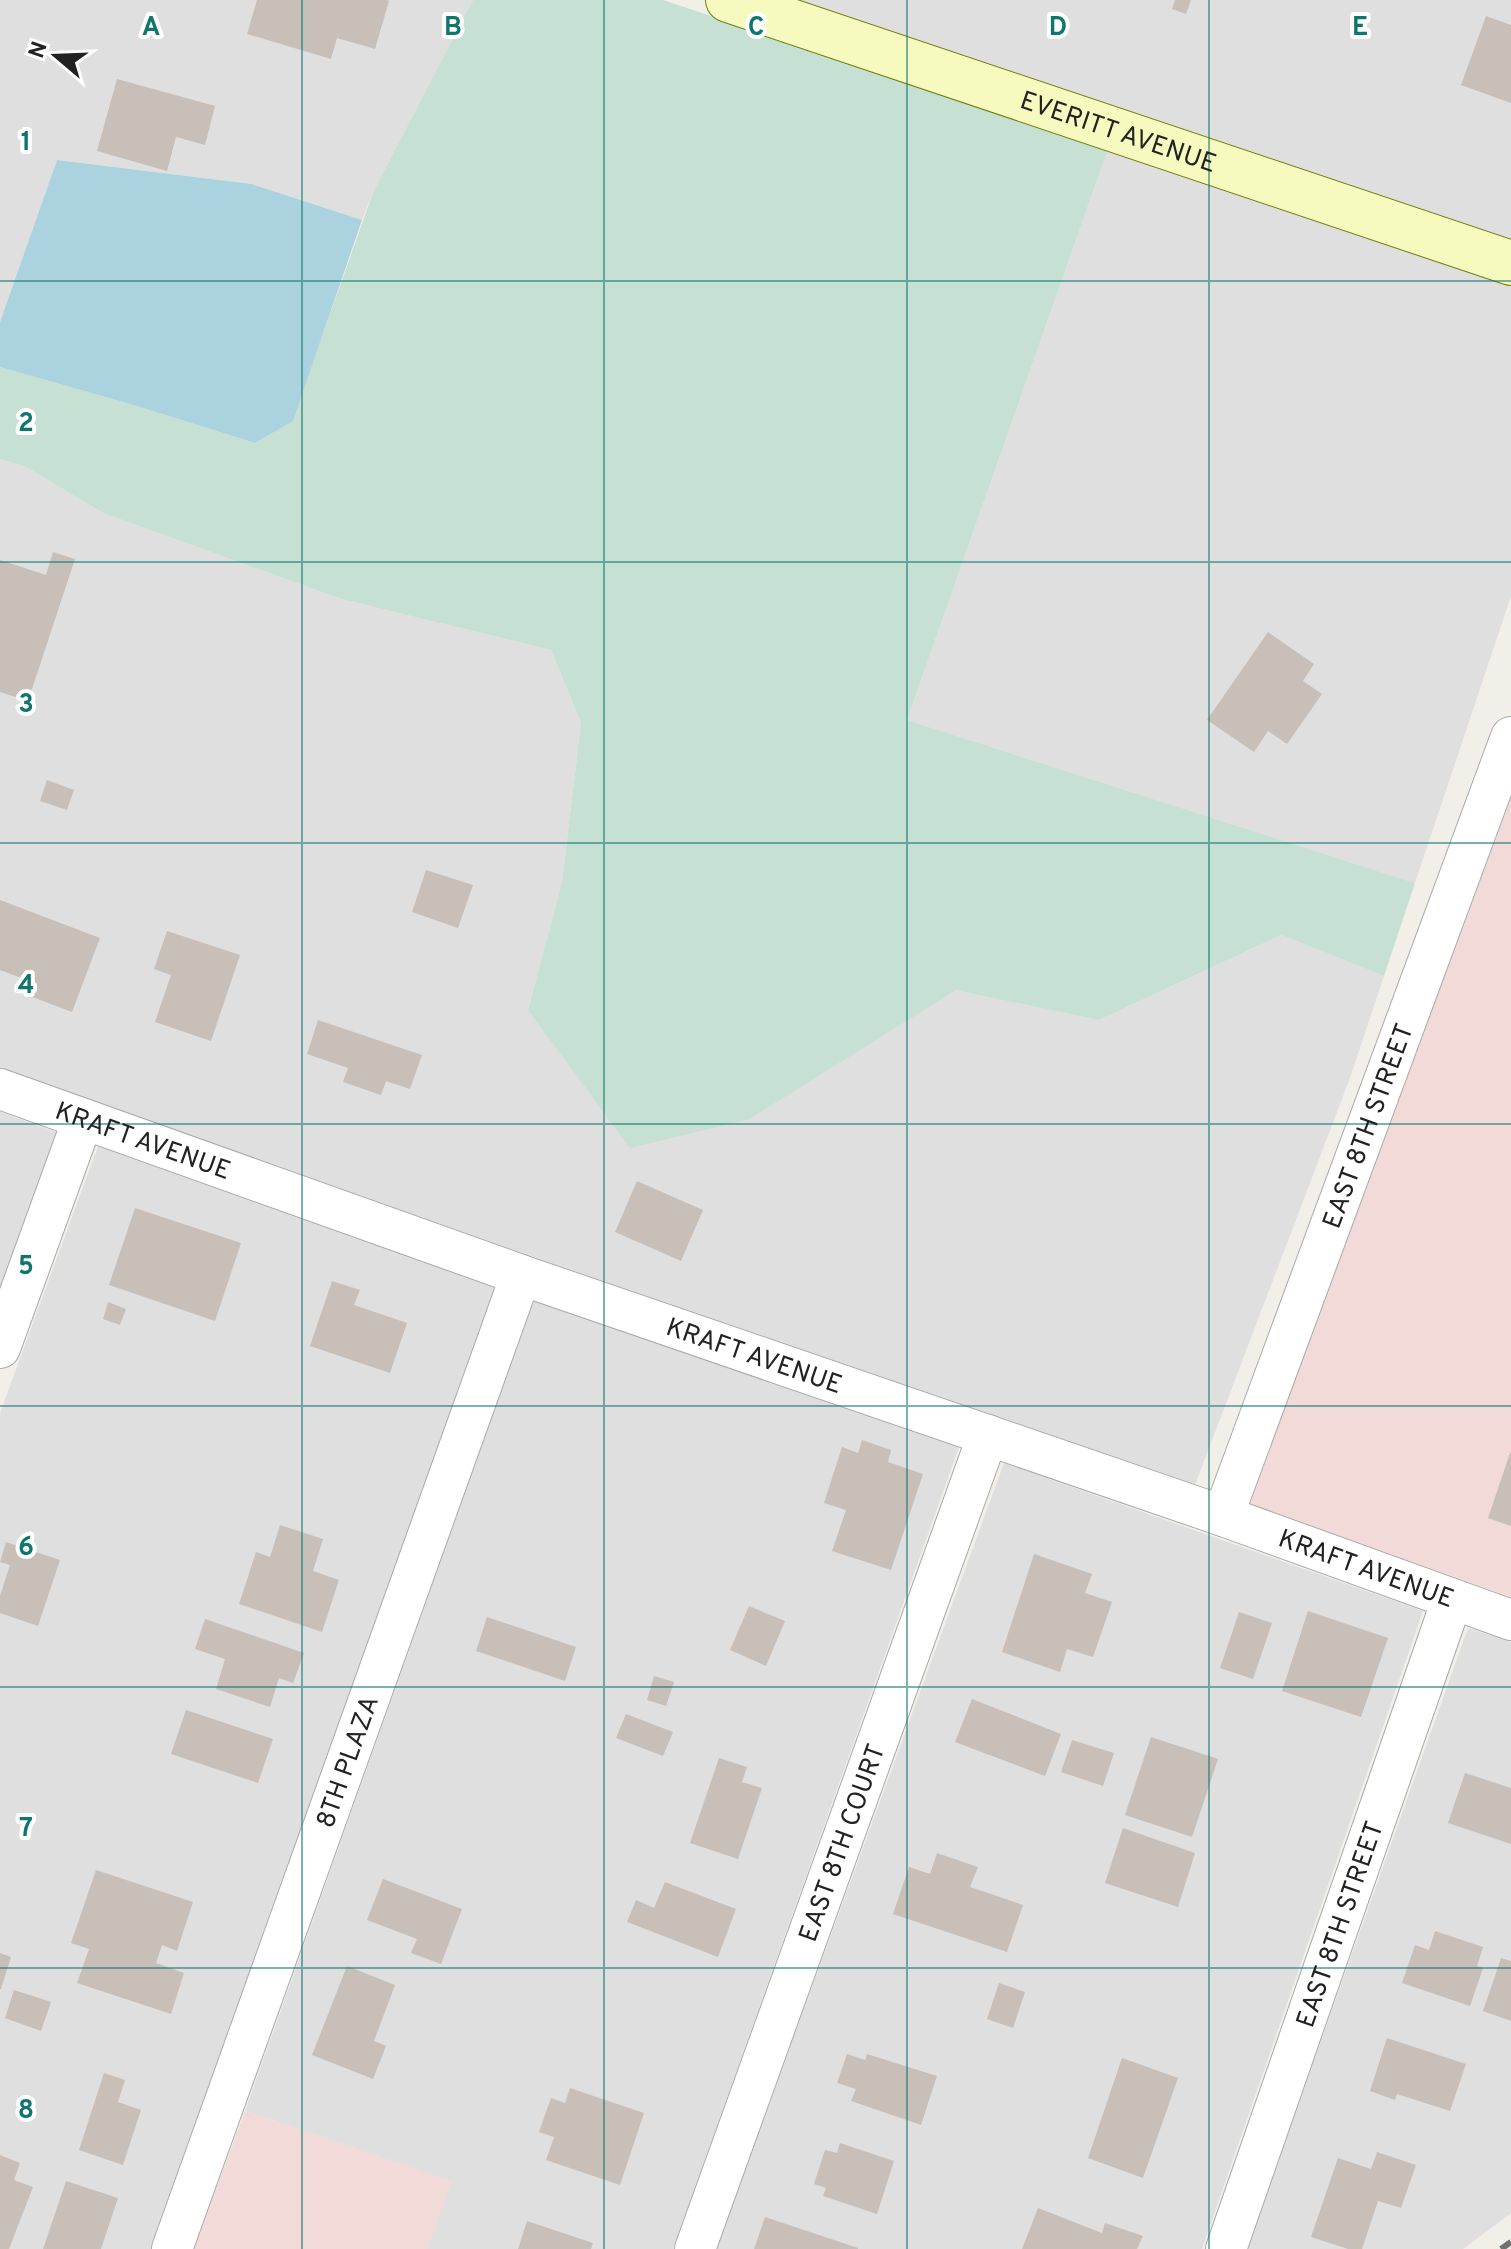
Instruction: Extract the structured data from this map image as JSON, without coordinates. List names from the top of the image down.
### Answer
{
  "streets": {
    "street": [
      "EVERITT AVENUE",
      "EAST 8TH STREET",
      "KRAFT AVENUE",
      "8TH PLAZA",
      "EAST 8TH COURT"
    ]
  },
  "crossings": [
    ["EAST 8TH STREET", "KRAFT AVENUE"],
    ["KRAFT AVENUE", "8TH PLAZA"],
    ["KRAFT AVENUE", "EAST 8TH COURT"]
  ],
  "north": "left",
  "grid": {
    "columns": [
      "A",
      "B",
      "C",
      "D",
      "E"
    ],
    "rows": [
      "1",
      "2",
      "3",
      "4",
      "5",
      "6",
      "7",
      "8"
    ]
  }
}
